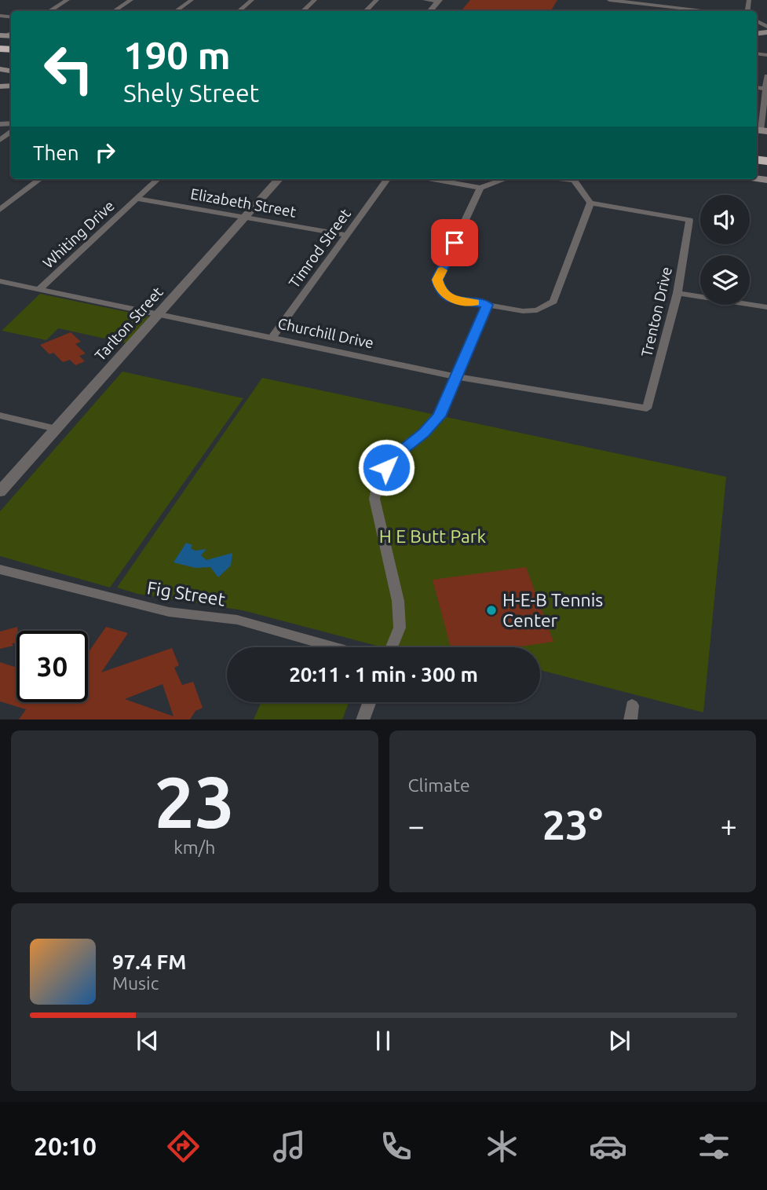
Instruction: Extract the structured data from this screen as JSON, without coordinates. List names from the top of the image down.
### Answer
{
  "streets": {
    "street": [
      "Elizabeth Street",
      "Whiting Drive",
      "Timrod Street",
      "Trenton Drive",
      "Tarlton Street",
      "Churchill Drive",
      "Fig Street"
    ]
  },
  "crossings": [
    ["Elizabeth Street", "Whiting Drive"],
    ["Elizabeth Street", "Timrod Street"],
    ["Elizabeth Street", "Tarlton Street"],
    ["Whiting Drive", "Churchill Drive"],
    ["Timrod Street", "Churchill Drive"],
    ["Trenton Drive", "Churchill Drive"],
    ["Tarlton Street", "Churchill Drive"]
  ],
  "parks": ["H E Butt Park"],
  "places": ["H-E-B Tennis Center"],
  "page": {
    "turn": ["190 m", "Shely Street"],
    "then": "Then",
    "limit": "30",
    "trip": "20:11 · 1 min · 300 m",
    "tile": [
      ["23", "km/h"],
      "Climate"
    ],
    "heat": ["−", "23°", "+"],
    "song": ["97.4 FM", "Music"],
    "tabs": "20:10"
  }
}
